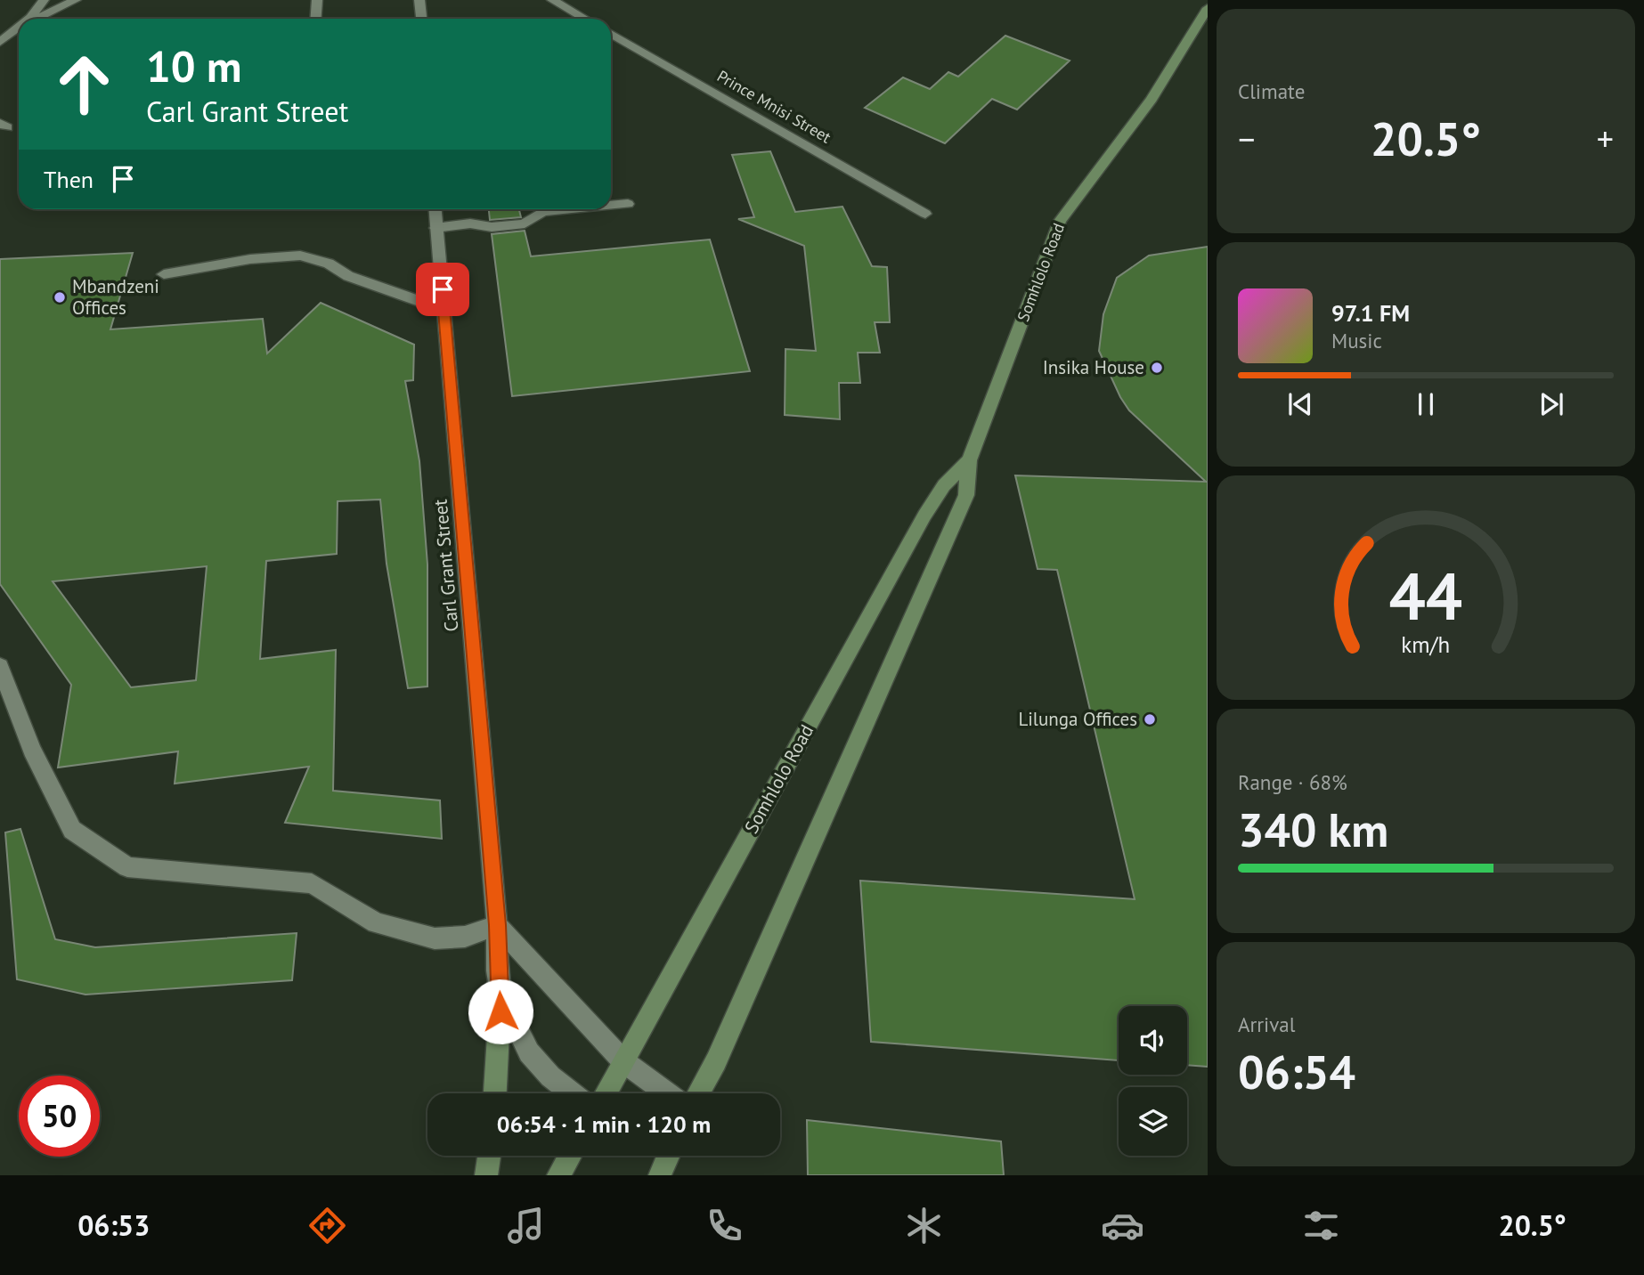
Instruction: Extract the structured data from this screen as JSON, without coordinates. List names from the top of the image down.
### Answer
{
  "streets": {
    "main road": ["Somhlolo Road"],
    "street": ["Prince Mnisi Street", "Carl Grant Street"]
  },
  "places": ["Mbandzeni Offices", "Insika House", "Lilunga Offices"],
  "page": {
    "tile": [
      "Climate",
      ["Range · 68%", "340 km"],
      ["Arrival", "06:54"]
    ],
    "turn": ["10 m", "Carl Grant Street"],
    "heat": ["−", "20.5°", "+"],
    "then": "Then",
    "song": ["97.1 FM", "Music"],
    "limit": "50",
    "trip": "06:54 · 1 min · 120 m",
    "tabs": ["06:53", "20.5°"],
    "gauge": ["44", "km/h"]
  }
}
